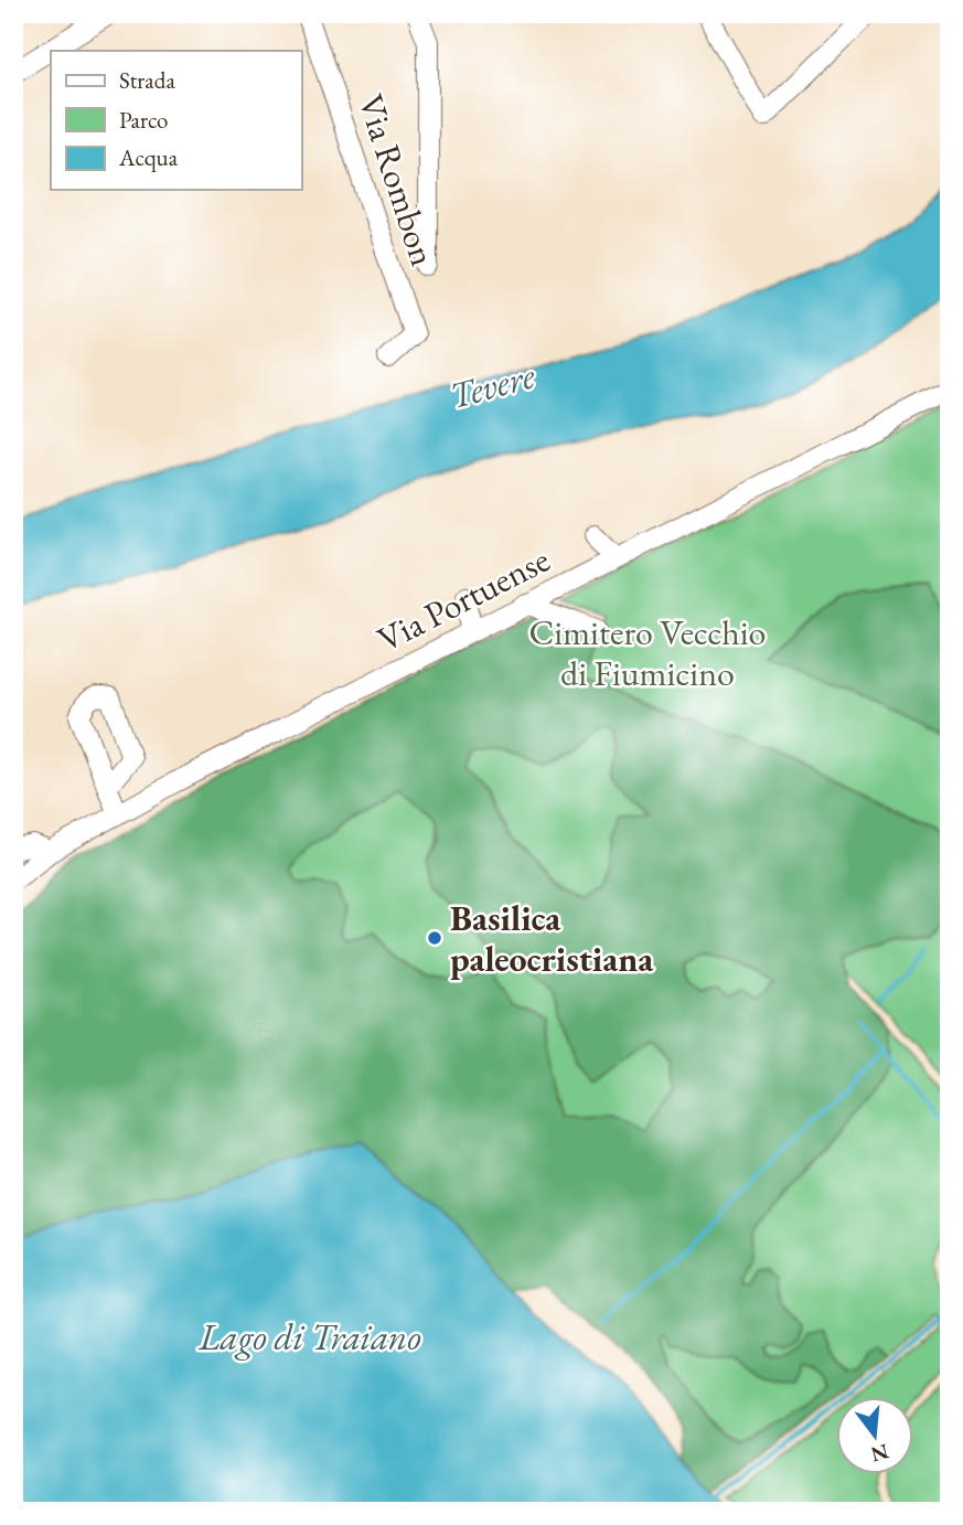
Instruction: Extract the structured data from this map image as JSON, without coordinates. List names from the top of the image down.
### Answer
{
  "streets": {
    "street": ["Via Rombon", "Via Portuense"]
  },
  "water": ["Tevere", "Lago di Traiano"],
  "parks": ["Cimitero Vecchio di Fiumicino"],
  "places": ["Basilica paleocristiana"],
  "legend": ["Strada", "Parco", "Acqua"],
  "north": "bottom"
}
